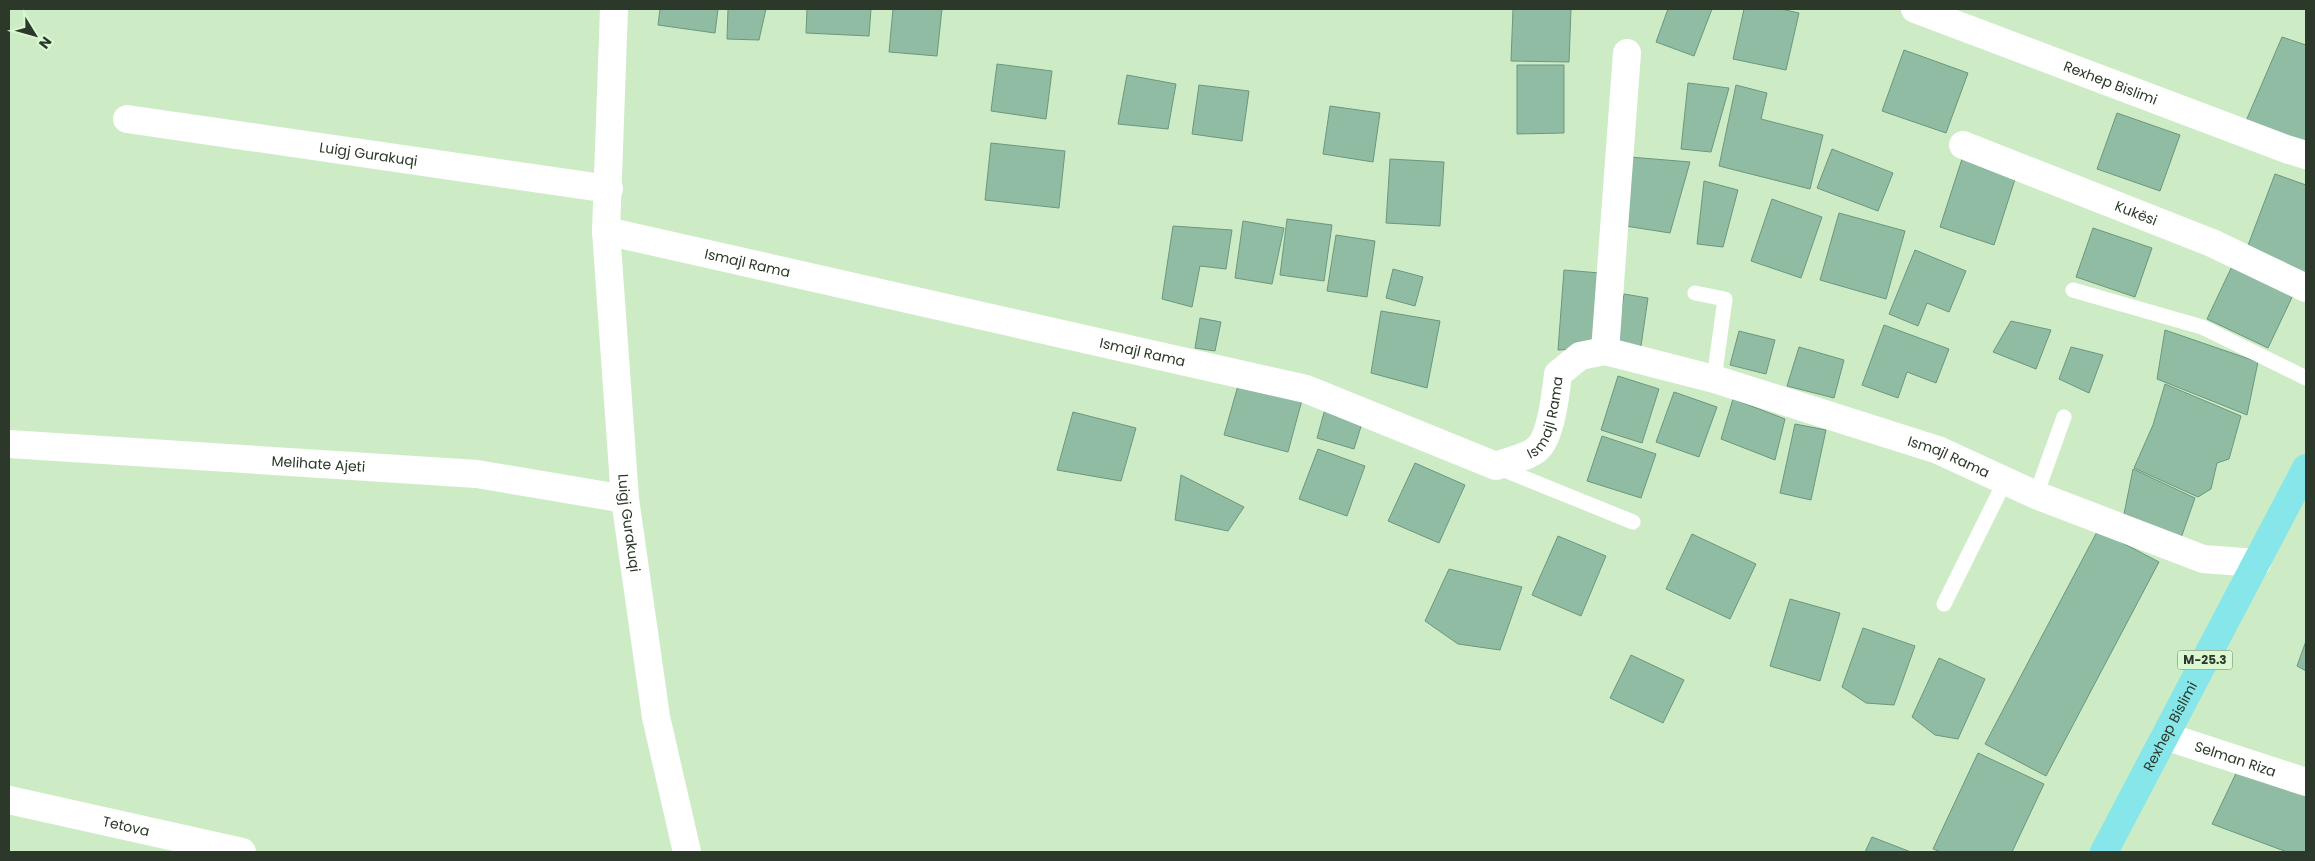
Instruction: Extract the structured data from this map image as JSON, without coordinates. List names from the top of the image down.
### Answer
{
  "streets": {
    "main road": ["Rexhep Bislimi", "M-25.3"],
    "street": [
      "Luigj Gurakuqi",
      "Kukësi",
      "Ismajl Rama",
      "Melihate Ajeti",
      "Selman Riza",
      "Tetova"
    ]
  },
  "crossings": [
    ["Rexhep Bislimi", "Ismajl Rama"],
    ["Rexhep Bislimi", "Selman Riza"],
    ["Luigj Gurakuqi", "Ismajl Rama"],
    ["Luigj Gurakuqi", "Melihate Ajeti"]
  ],
  "north": "bottom right"
}
